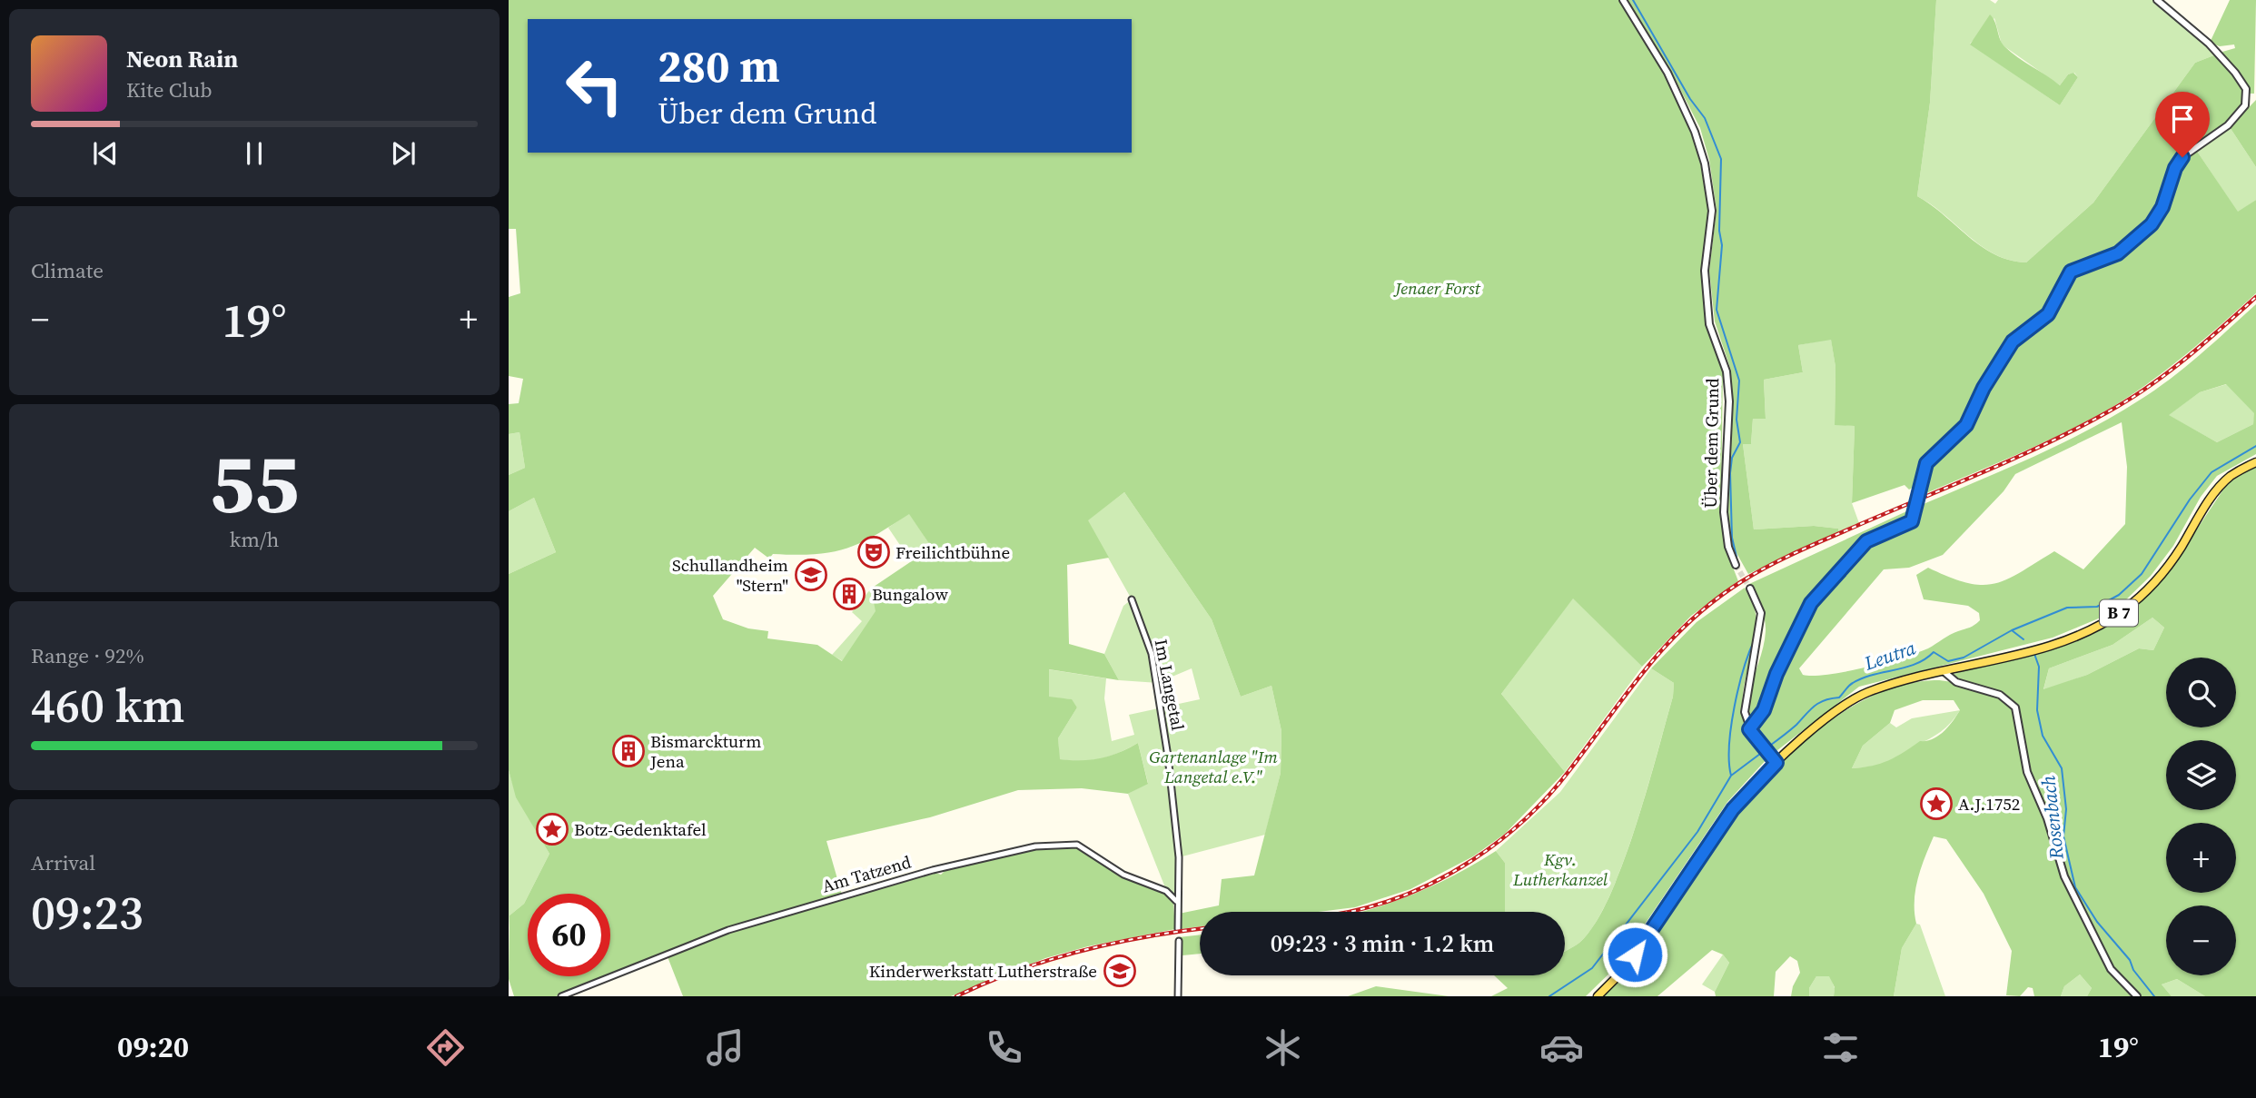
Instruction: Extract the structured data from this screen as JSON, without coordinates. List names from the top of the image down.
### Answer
{
  "streets": {
    "main road": ["B 7"],
    "street": ["Über dem Grund", "Im Langetal", "Am Tatzend"]
  },
  "crossings": [
    ["Im Langetal", "Am Tatzend"]
  ],
  "water": ["Leutra", "Rosenbach"],
  "parks": ["Jenaer Forst", "Gartenanlage \"Im Langetal e.V.\"", "Kgv. Lutherkanzel"],
  "places": {
    "theatre": ["Freilichtbühne"],
    "school or university": ["Schullandheim \"Stern\"", "Kinderwerkstatt Lutherstraße"],
    "building": ["Bungalow", "Bismarckturm Jena"],
    "place": ["A.J.1752", "Botz-Gedenktafel"]
  },
  "page": {
    "turn": ["280 m", "Über dem Grund"],
    "song": ["Neon Rain", "Kite Club"],
    "tile": [
      "Climate",
      ["55", "km/h"],
      ["Range · 92%", "460 km"],
      ["Arrival", "09:23"]
    ],
    "heat": ["−", "19°", "+"],
    "map_buttons": ["+", "−"],
    "limit": "60",
    "trip": "09:23 · 3 min · 1.2 km",
    "tabs": ["09:20", "19°"]
  }
}
